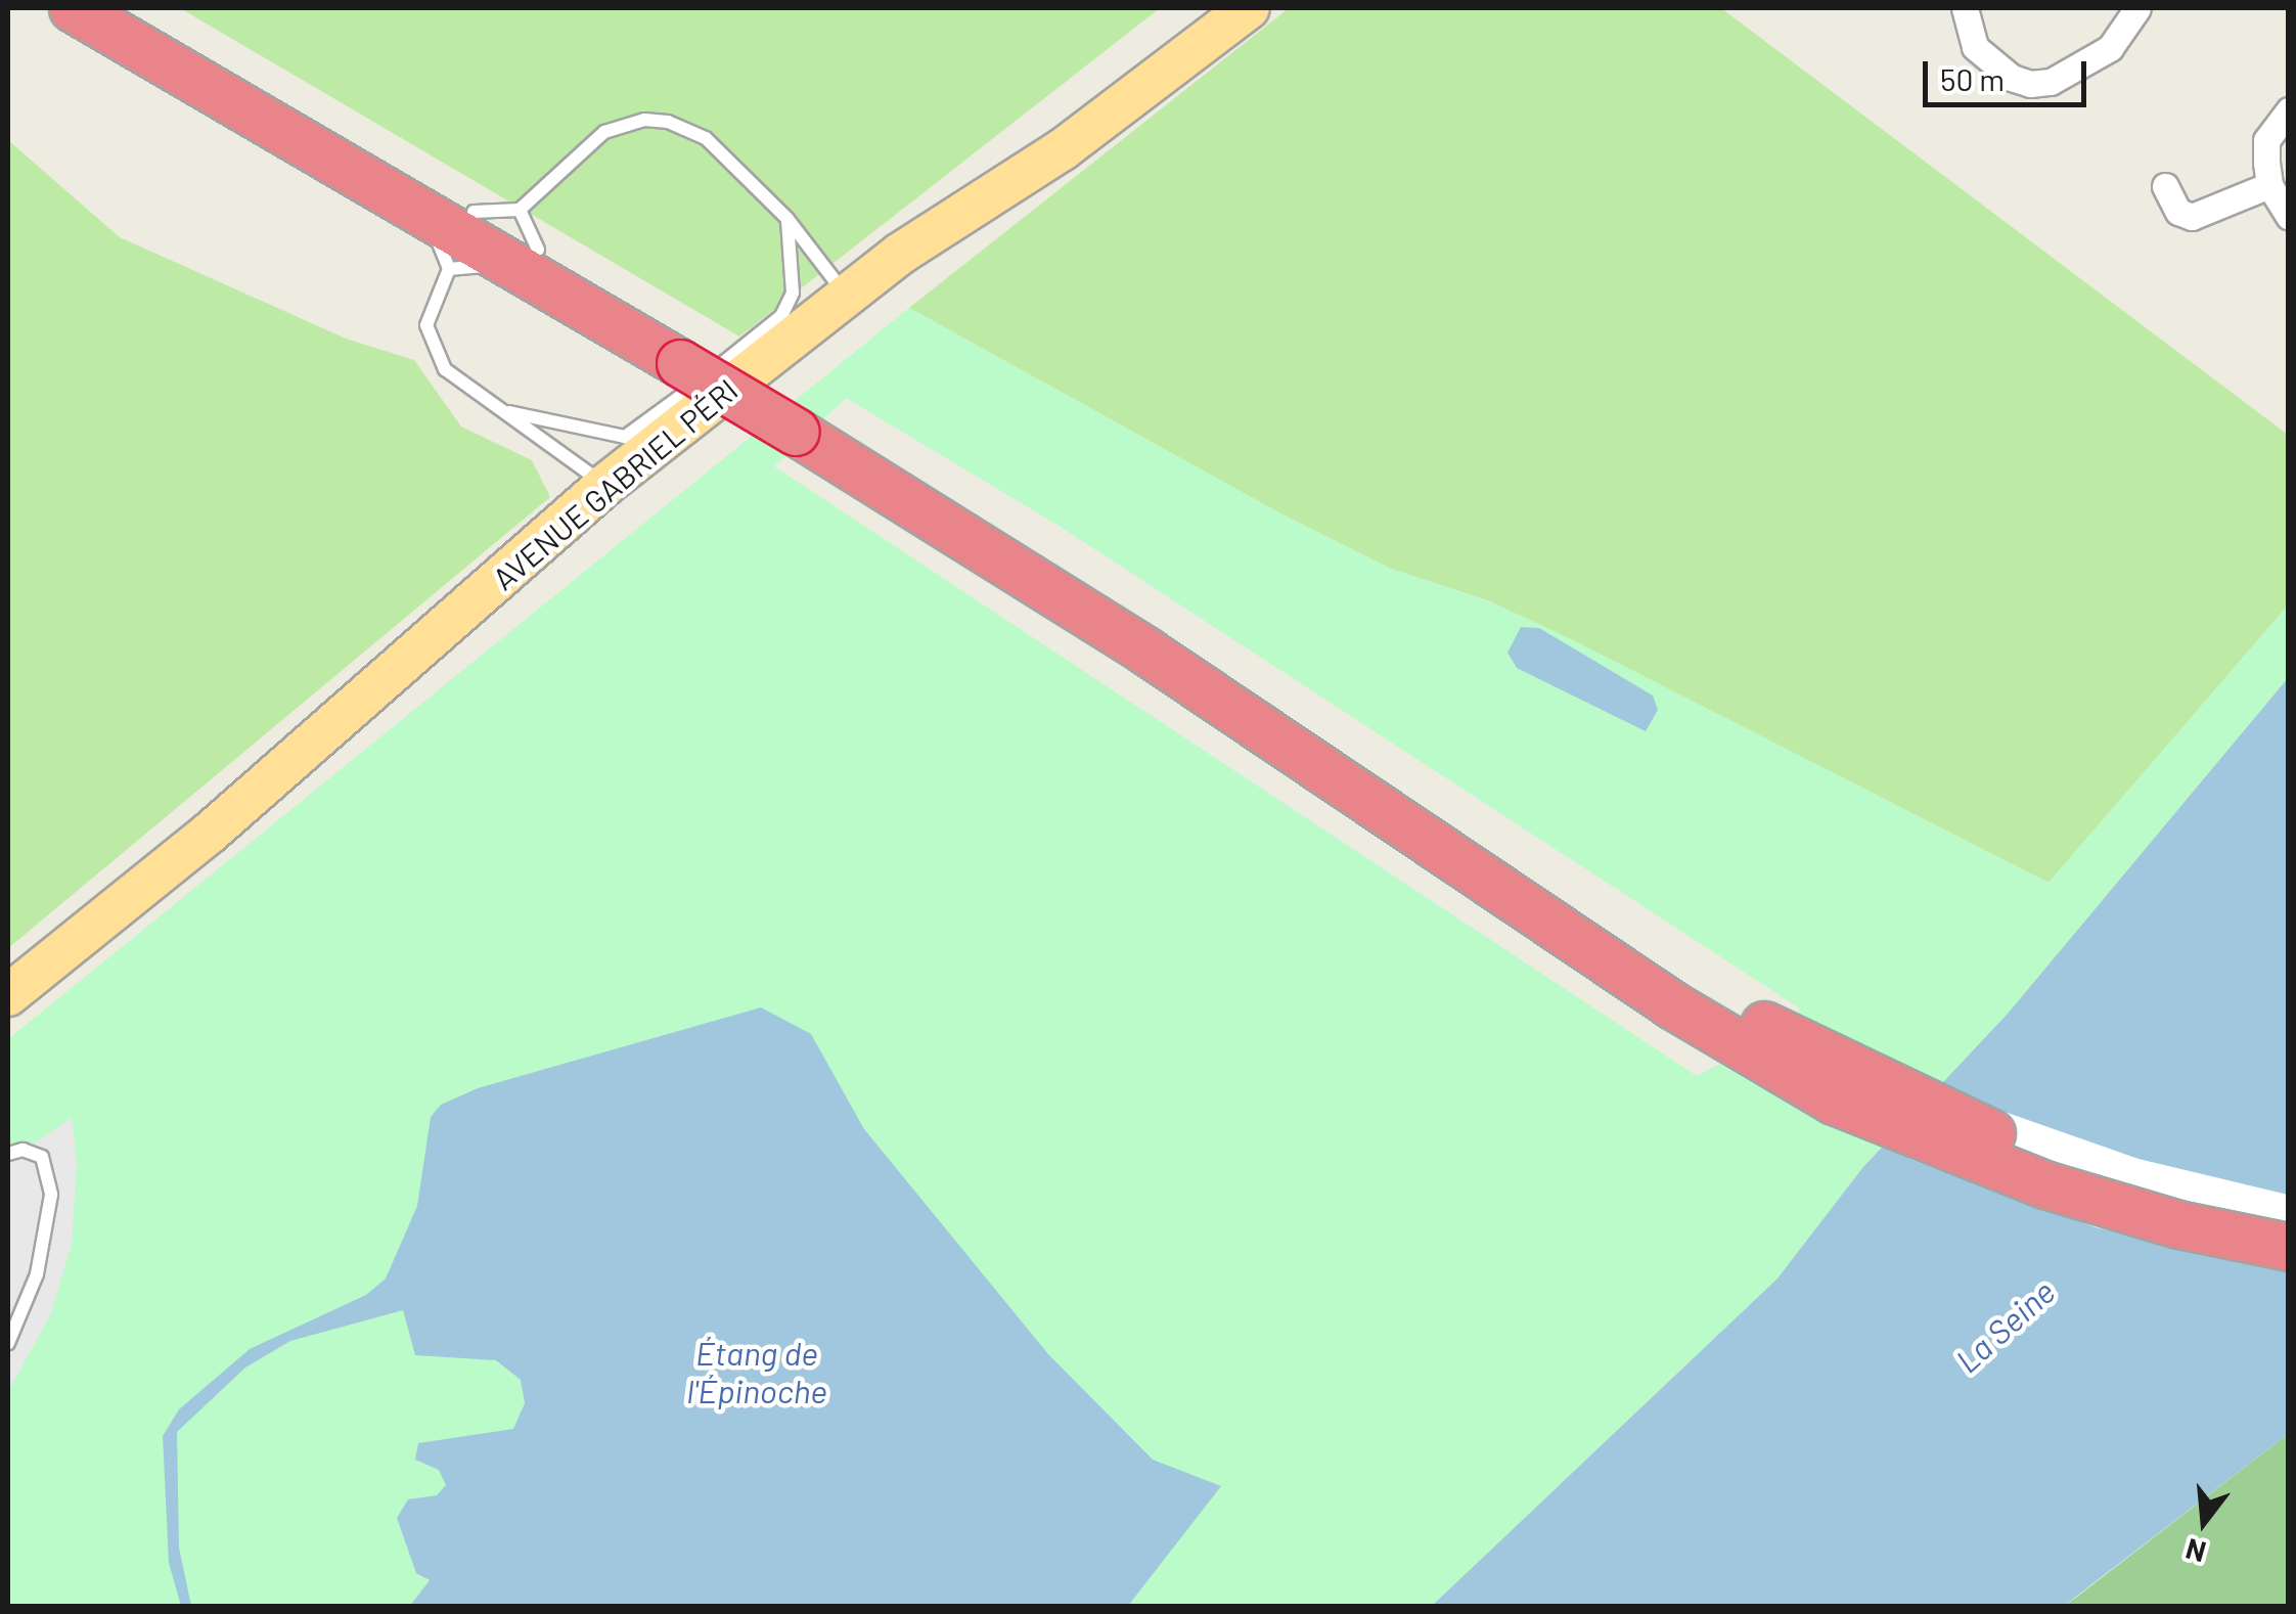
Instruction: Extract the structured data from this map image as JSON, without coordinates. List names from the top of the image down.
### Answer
{
  "streets": {
    "main road": ["AVENUE GABRIEL PÉRI"]
  },
  "water": ["La Seine", "Étang de l'Épinoche"],
  "scale_bar": "50 m",
  "north": "bottom"
}
